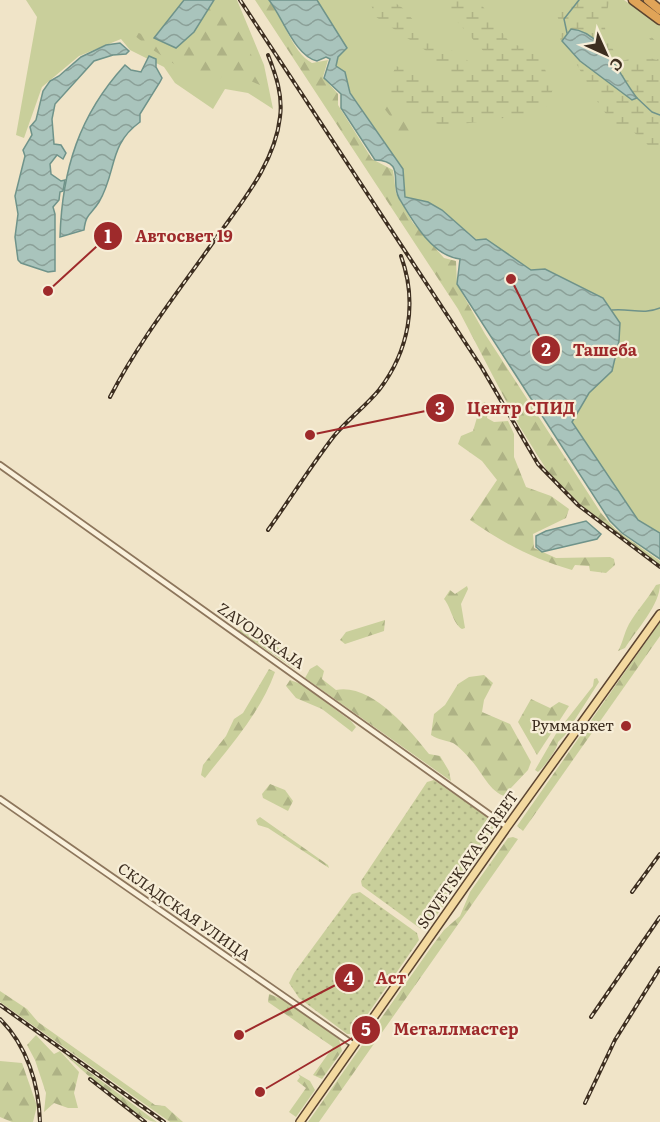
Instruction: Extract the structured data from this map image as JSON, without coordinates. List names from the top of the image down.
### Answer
{
  "streets": {
    "main road": ["SOVETSKAYA STREET"],
    "street": ["ZAVODSKAJA", "СКЛАДСКАЯ УЛИЦА"]
  },
  "crossings": [
    ["ZAVODSKAJA", "SOVETSKAYA STREET"],
    ["SOVETSKAYA STREET", "СКЛАДСКАЯ УЛИЦА"]
  ],
  "places": [
    "Ташеба",
    "Автосвет 19",
    "Центр СПИД",
    "Руммаркет",
    "Аст",
    "Металлмастер"
  ],
  "north": "bottom right"
}
